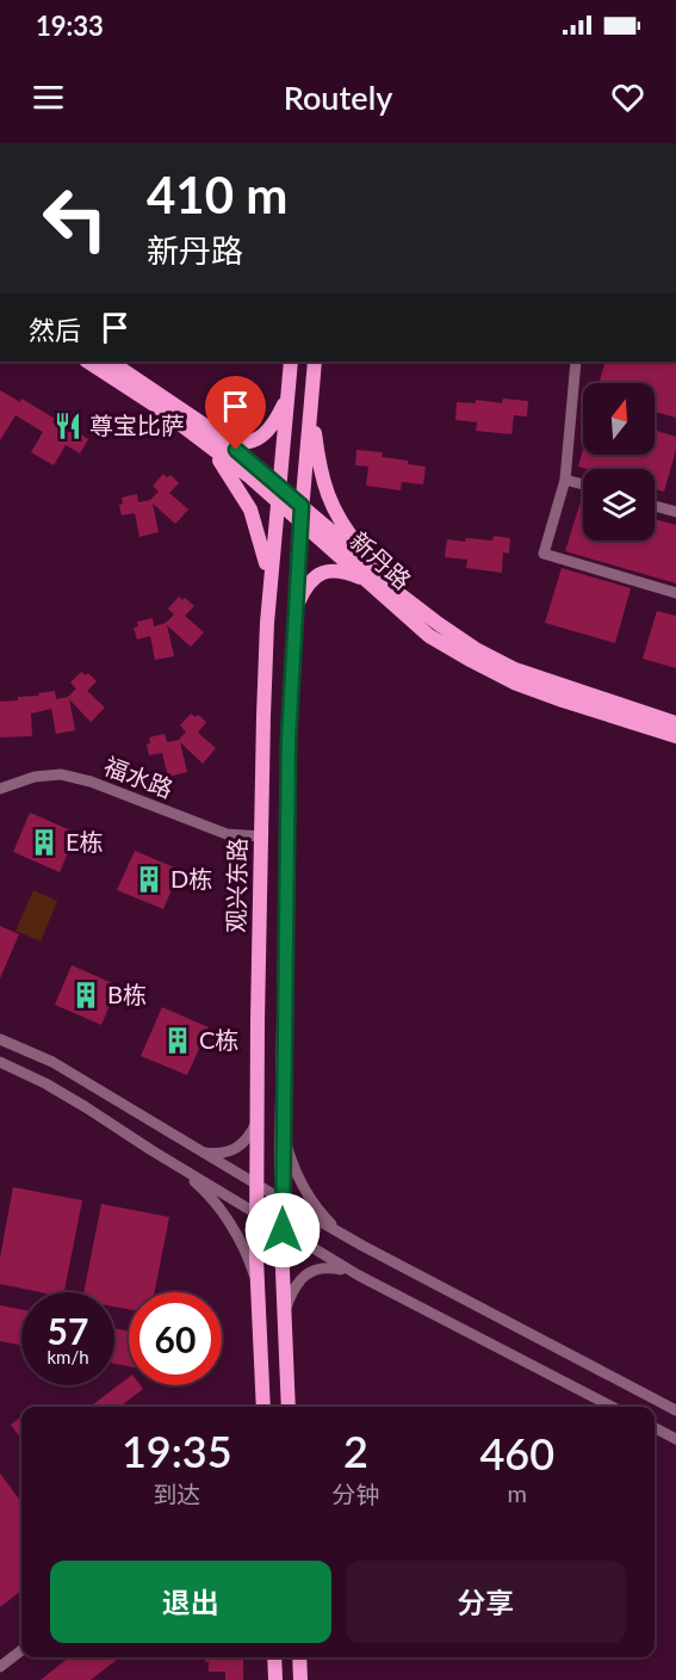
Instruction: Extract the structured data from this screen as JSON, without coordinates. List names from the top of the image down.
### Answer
{
  "streets": {
    "main road": ["新丹路", "观兴东路"],
    "street": ["福水路"]
  },
  "crossings": [
    ["新丹路", "观兴东路"],
    ["福水路", "观兴东路"]
  ],
  "places": {
    "restaurant": ["尊宝比萨"],
    "building": [
      "E栋",
      "D栋",
      "B栋",
      "C栋"
    ]
  },
  "north": "top",
  "page": {
    "status": "19:33",
    "header": "Routely",
    "turn": ["410 m", "新丹路"],
    "then": "然后",
    "speed": "57 km/h",
    "limit": "60",
    "eta": [
      "19:35",
      "到达",
      "2",
      "分钟",
      "460",
      "m"
    ],
    "buttons": ["退出", "分享"]
  }
}
